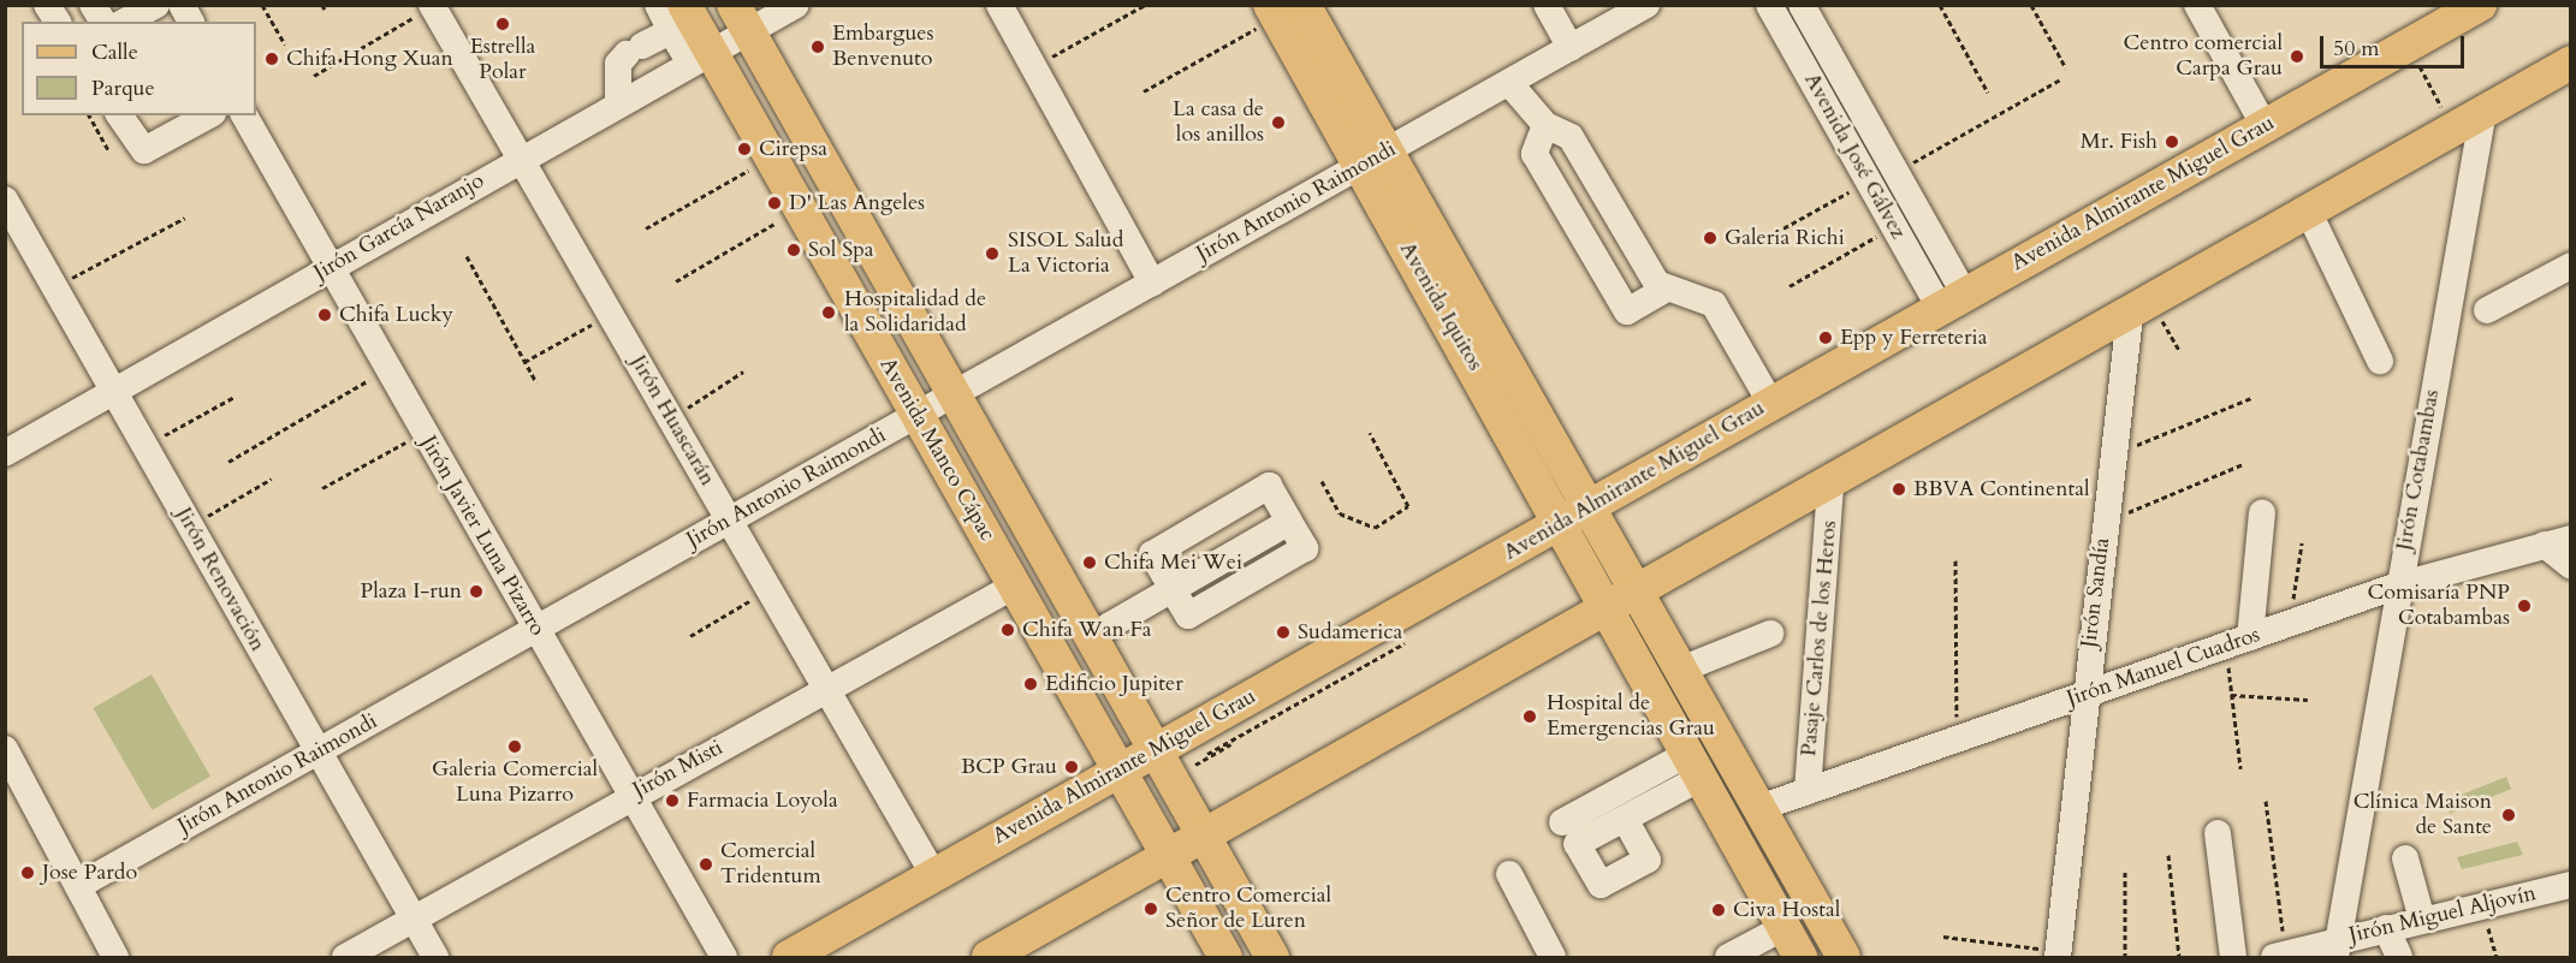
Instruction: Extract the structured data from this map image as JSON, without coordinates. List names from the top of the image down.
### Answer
{
  "streets": {
    "main road": ["Avenida Almirante Miguel Grau", "Avenida Iquitos", "Avenida Manco Cápac"],
    "street": [
      "Avenida José Gálvez",
      "Jirón Antonio Raimondi",
      "Jirón García Naranjo",
      "Jirón Huascarán",
      "Jirón Cotabambas",
      "Jirón Javier Luna Pizarro",
      "Jirón Renovación",
      "Jirón Sandía",
      "Pasaje Carlos de los Heros",
      "Jirón Manuel Cuadros",
      "Jirón Misti",
      "Jirón Miguel Aljovín"
    ]
  },
  "crossings": [
    ["Avenida José Gálvez", "Avenida Almirante Miguel Grau"],
    ["Avenida Almirante Miguel Grau", "Avenida Iquitos"],
    ["Avenida Almirante Miguel Grau", "Jirón Huascarán"],
    ["Avenida Almirante Miguel Grau", "Avenida Manco Cápac"],
    ["Jirón Antonio Raimondi", "Avenida Iquitos"],
    ["Jirón Antonio Raimondi", "Jirón Huascarán"],
    ["Jirón Antonio Raimondi", "Avenida Manco Cápac"],
    ["Jirón Antonio Raimondi", "Jirón Javier Luna Pizarro"],
    ["Jirón Antonio Raimondi", "Jirón Renovación"],
    ["Jirón García Naranjo", "Jirón Huascarán"],
    ["Jirón García Naranjo", "Avenida Manco Cápac"],
    ["Jirón García Naranjo", "Jirón Javier Luna Pizarro"],
    ["Jirón García Naranjo", "Jirón Renovación"],
    ["Jirón Huascarán", "Jirón Misti"],
    ["Avenida Manco Cápac", "Jirón Misti"],
    ["Jirón Cotabambas", "Jirón Manuel Cuadros"],
    ["Jirón Cotabambas", "Jirón Miguel Aljovín"],
    ["Jirón Javier Luna Pizarro", "Jirón Misti"],
    ["Jirón Renovación", "Jirón Misti"],
    ["Jirón Sandía", "Jirón Manuel Cuadros"],
    ["Pasaje Carlos de los Heros", "Jirón Manuel Cuadros"]
  ],
  "places": [
    "Estrella Polar",
    "Embargues Benvenuto",
    "Centro comercial Carpa Grau",
    "Chifa Hong Xuan",
    "La casa de los anillos",
    "Mr. Fish",
    "Cirepsa",
    "D' Las Angeles",
    "Galeria Richi",
    "Sol Spa",
    "SISOL Salud La Victoria",
    "Hospitalidad de la Solidaridad",
    "Chifa Lucky",
    "Epp y Ferreteria",
    "BBVA Continental",
    "Chifa Mei Wei",
    "Plaza I-run",
    "Comisaría PNP Cotabambas",
    "Chifa Wan Fa",
    "Sudamerica",
    "Edificio Jupiter",
    "Hospital de Emergencias Grau",
    "Galeria Comercial Luna Pizarro",
    "BCP Grau",
    "Farmacia Loyola",
    "Clínica Maison de Sante",
    "Comercial Tridentum",
    "Jose Pardo",
    "Centro Comercial Señor de Luren",
    "Civa Hostal"
  ],
  "legend": ["Calle", "Parque"],
  "scale_bar": "50 m"
}
